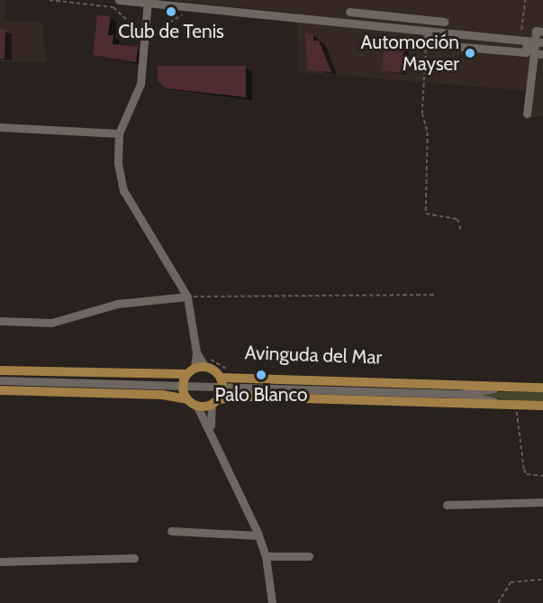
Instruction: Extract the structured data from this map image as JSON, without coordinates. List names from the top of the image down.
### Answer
{
  "streets": {
    "main road": ["Avinguda del Mar"]
  },
  "places": ["Club de Tenis", "Automoción Mayser", "Palo Blanco"]
}
